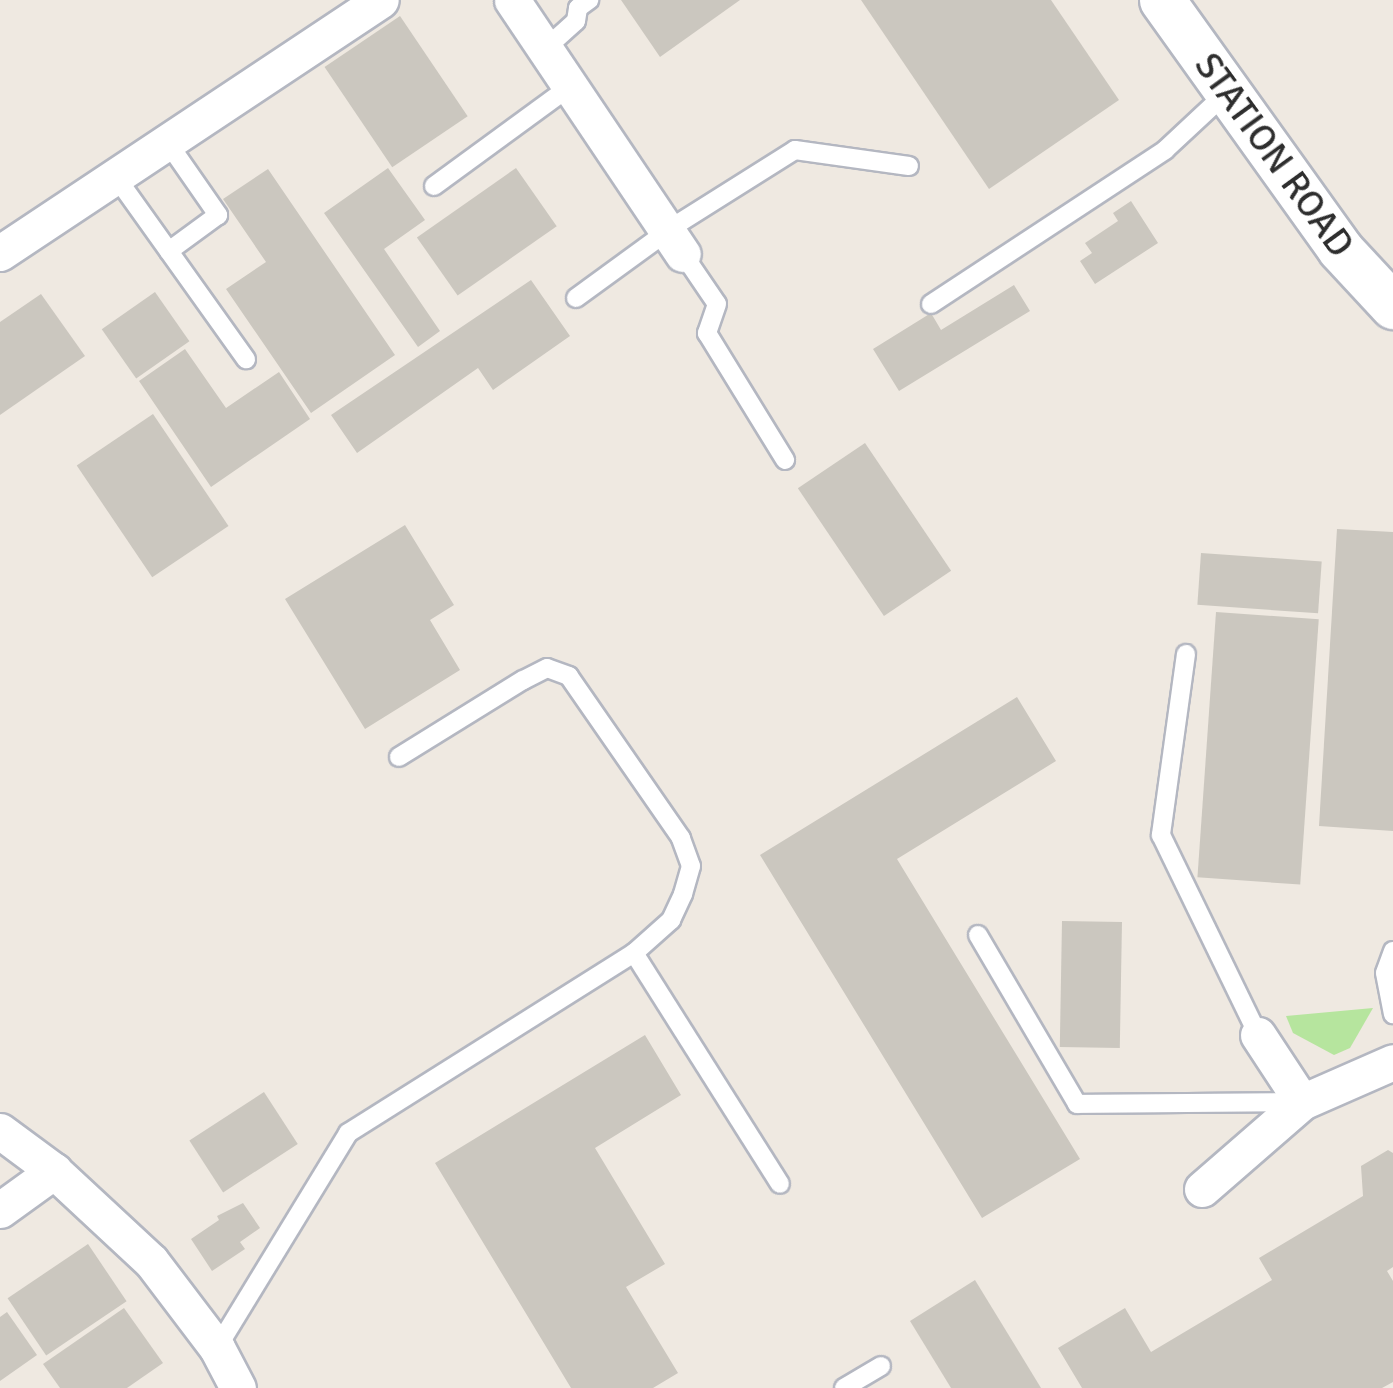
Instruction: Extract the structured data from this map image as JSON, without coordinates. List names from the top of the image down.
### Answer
{
  "streets": {
    "street": ["STATION ROAD"]
  }
}
